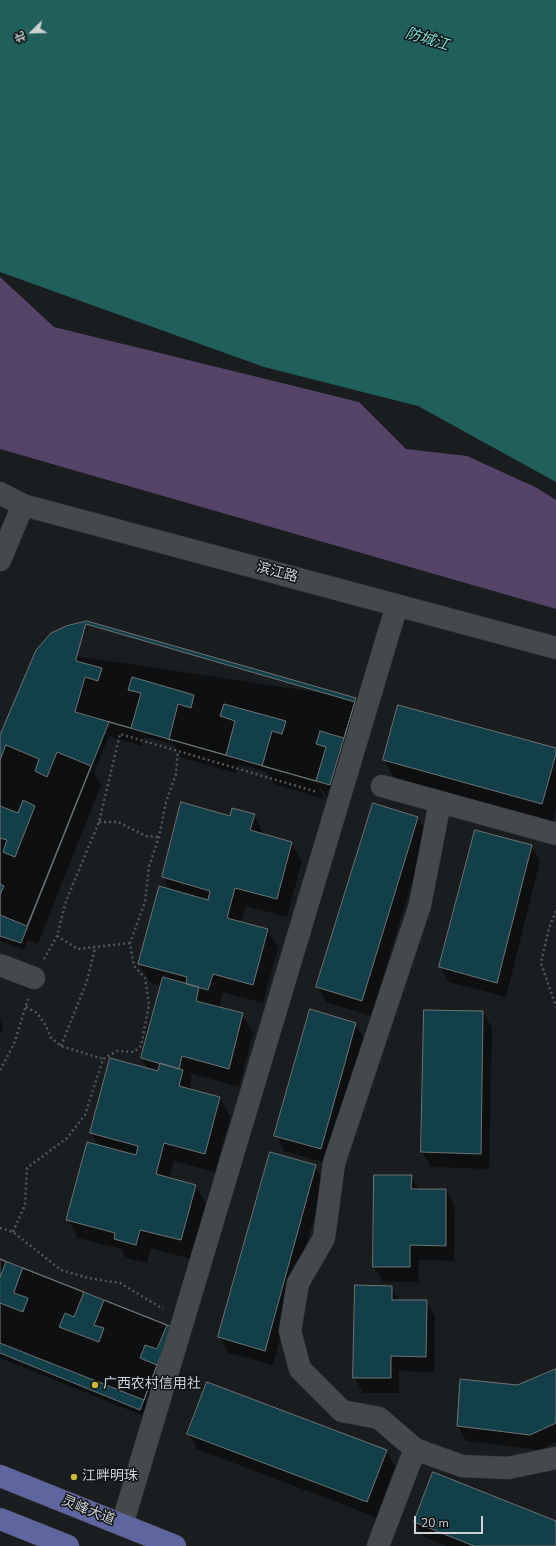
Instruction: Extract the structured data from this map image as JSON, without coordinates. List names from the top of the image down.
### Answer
{
  "streets": {
    "main road": ["灵峰大道"],
    "street": ["滨江路"]
  },
  "water": ["防城江"],
  "places": ["广西农村信用社", "江畔明珠"],
  "scale_bar": "20 m",
  "north": "bottom left"
}
